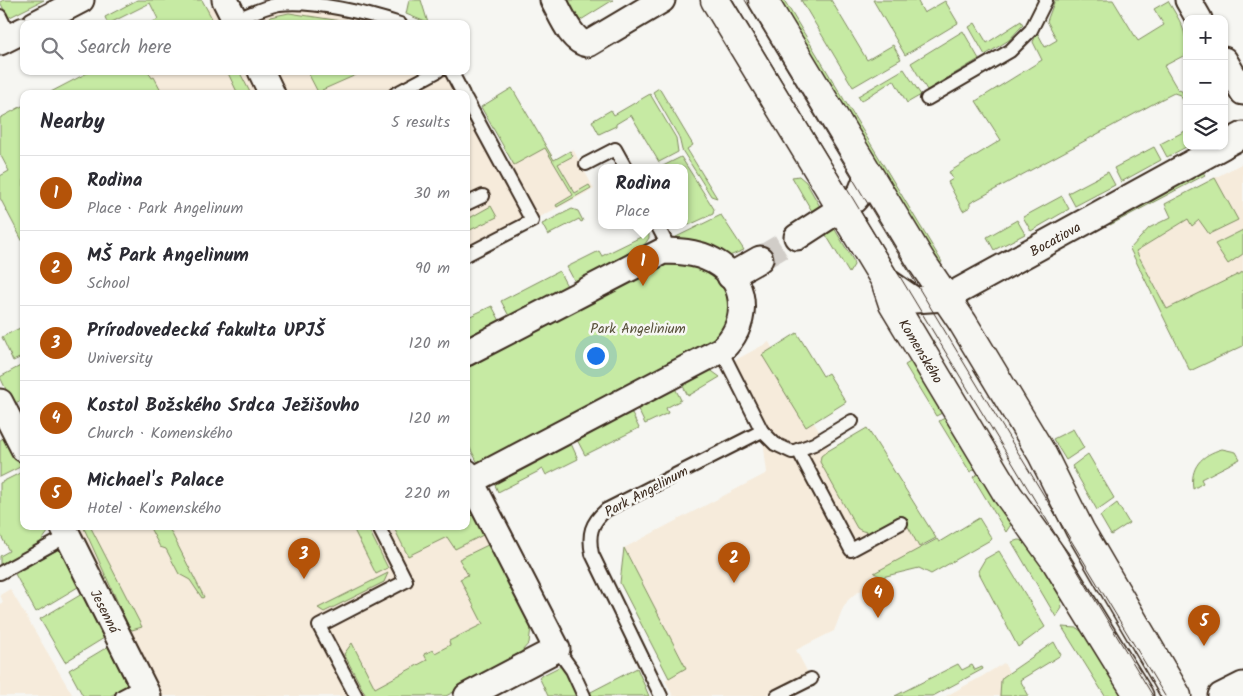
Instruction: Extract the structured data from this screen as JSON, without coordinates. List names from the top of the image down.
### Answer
{
  "streets": {
    "street": ["Bocatiova", "Komenského", "Jesenná"],
    "lane": ["Park Angelinum"]
  },
  "crossings": [
    ["Bocatiova", "Komenského"]
  ],
  "parks": ["Park Angelinium"],
  "page": {
    "map_buttons": ["+", "−"],
    "search": "Search here",
    "heading": ["Nearby", "5 results"],
    "list": [
      {
        "mark": "1",
        "name": "Rodina",
        "note": "Place · Park Angelinum",
        "value": "30 m"
      },
      {
        "mark": "2",
        "name": "MŠ Park Angelinum",
        "note": "School",
        "value": "90 m"
      },
      {
        "mark": "3",
        "name": "Prírodovedecká fakulta UPJŠ",
        "note": "University",
        "value": "120 m"
      },
      {
        "mark": "4",
        "name": "Kostol Božského Srdca Ježišovho",
        "note": "Church · Komenského",
        "value": "120 m"
      },
      {
        "mark": "5",
        "name": "Michael's Palace",
        "note": "Hotel · Komenského",
        "value": "220 m"
      }
    ],
    "popup": ["Rodina", "Place"],
    "pins": [
      "1",
      "3",
      "2",
      "4",
      "5"
    ]
  }
}
